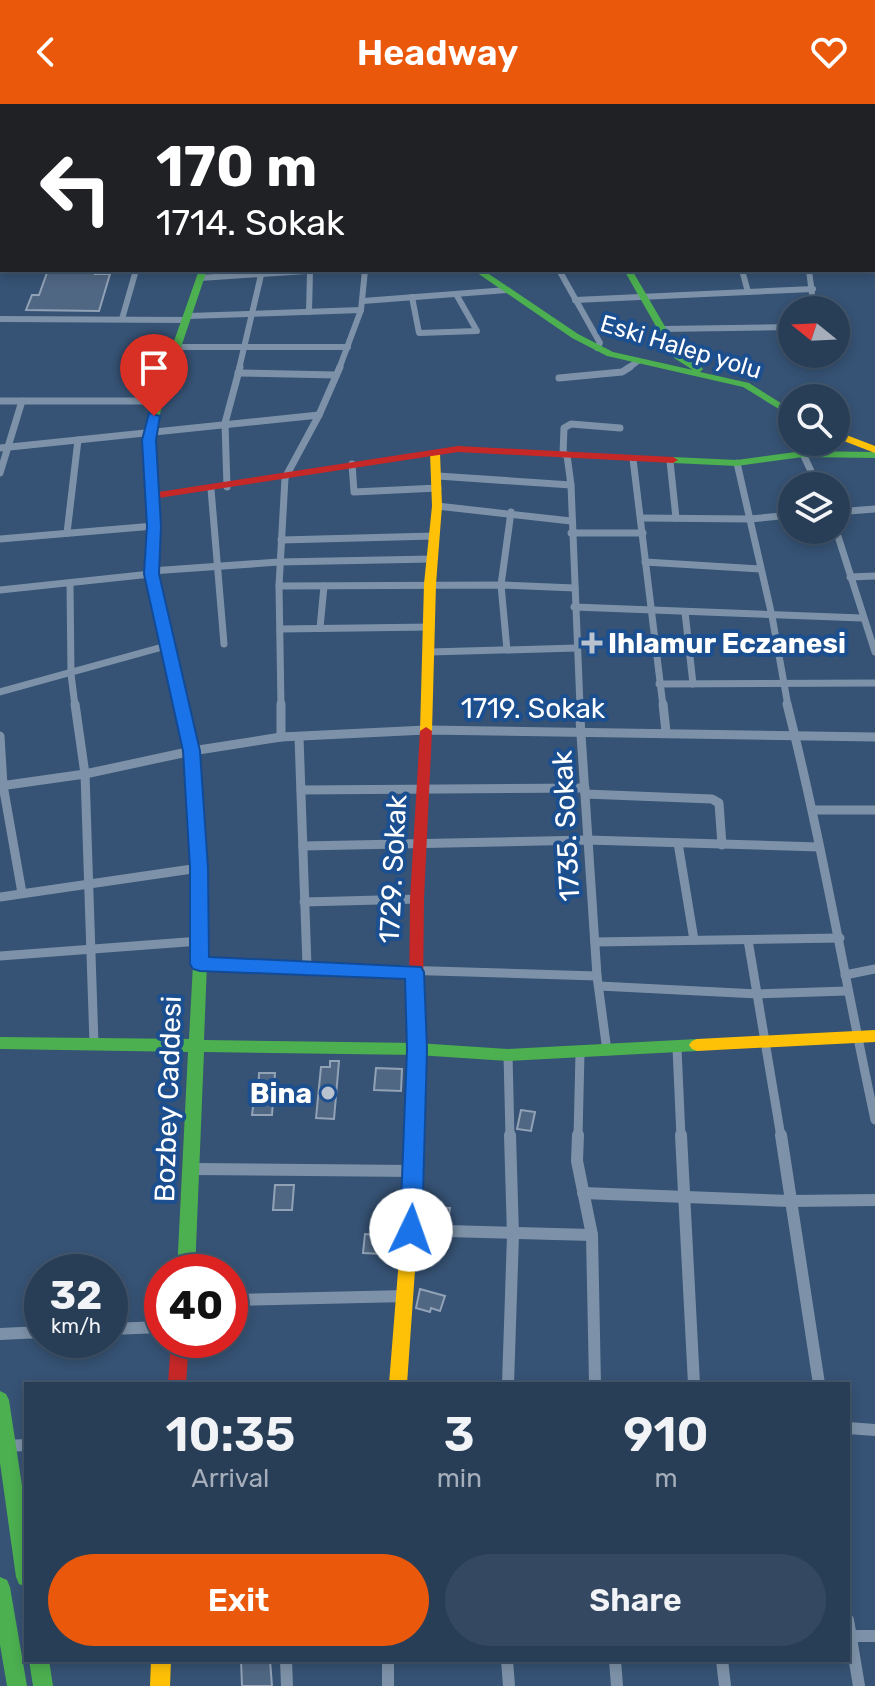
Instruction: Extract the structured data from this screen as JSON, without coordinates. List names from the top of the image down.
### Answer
{
  "streets": {
    "main road": ["Eski Halep yolu", "1729. Sokak", "Bozbey Caddesi"],
    "street": ["1719. Sokak", "1735. Sokak"]
  },
  "crossings": [
    ["1719. Sokak", "1735. Sokak"],
    ["1719. Sokak", "1729. Sokak"],
    ["1719. Sokak", "Bozbey Caddesi"]
  ],
  "places": {
    "health": ["Ihlamur Eczanesi"],
    "other": ["Bina"]
  },
  "north": "left",
  "page": {
    "header": "Headway",
    "turn": ["170 m", "1714. Sokak"],
    "speed": "32 km/h",
    "limit": "40",
    "eta": [
      "10:35",
      "Arrival",
      "3",
      "min",
      "910",
      "m"
    ],
    "buttons": ["Exit", "Share"]
  }
}
